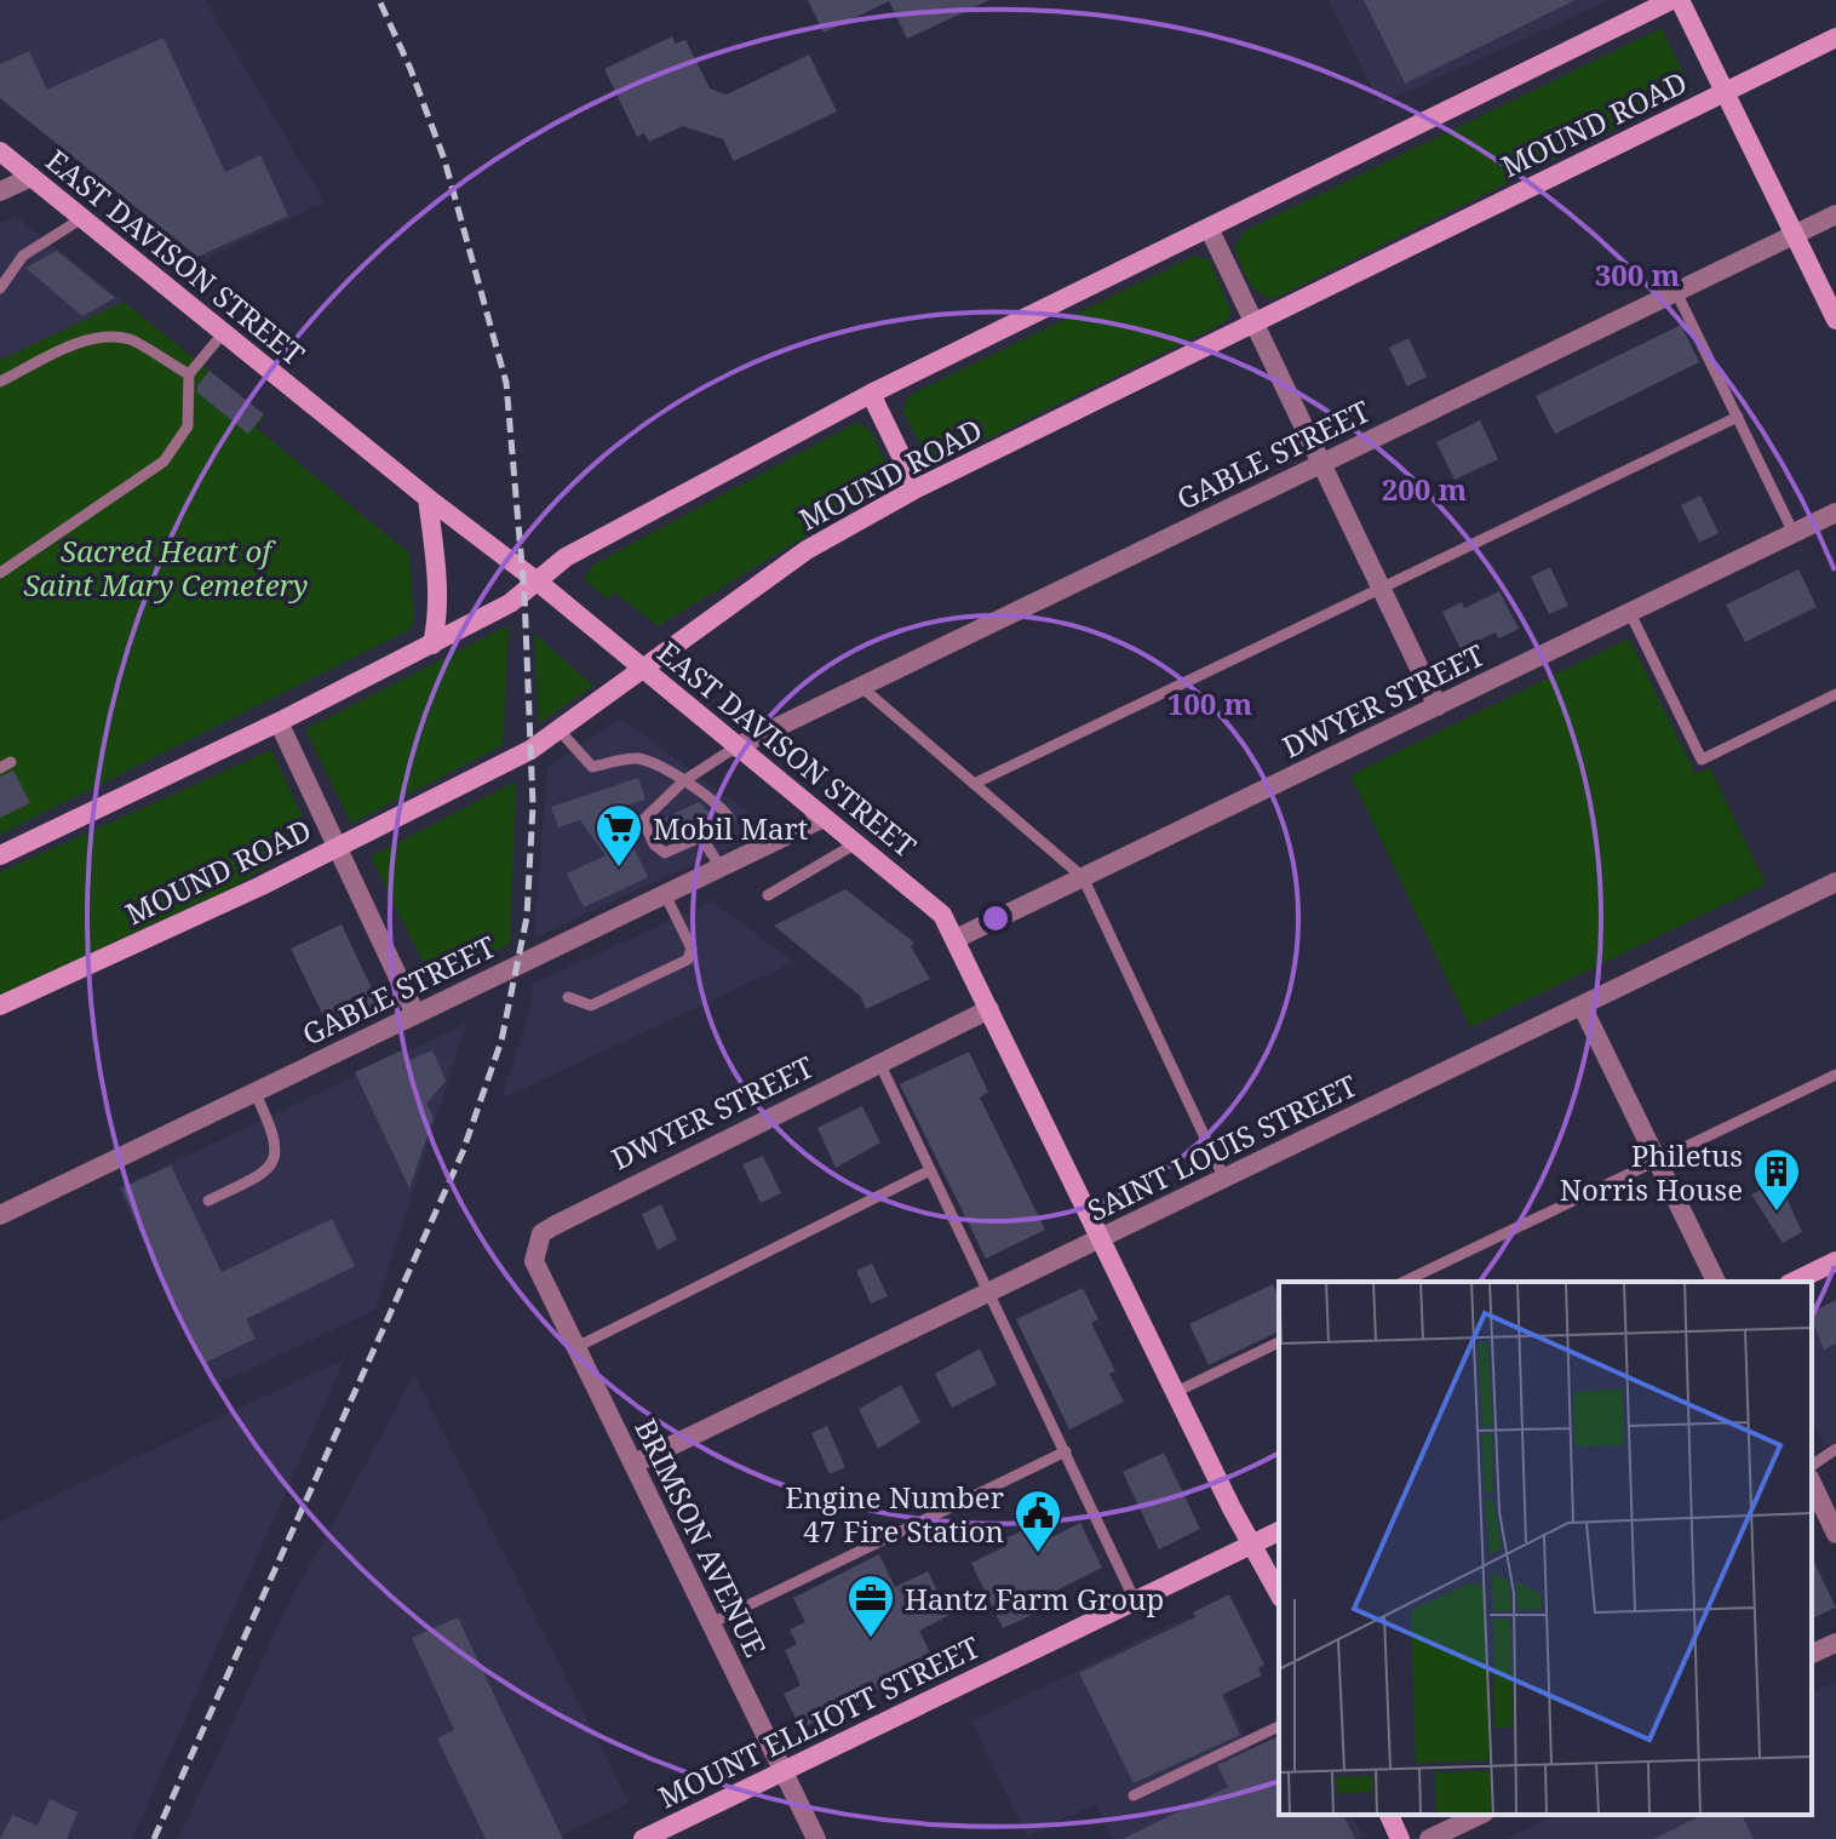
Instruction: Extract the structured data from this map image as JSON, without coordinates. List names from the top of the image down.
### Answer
{
  "streets": {
    "main road": ["MOUND ROAD", "EAST DAVISON STREET", "MOUNT ELLIOTT STREET"],
    "street": [
      "GABLE STREET",
      "DWYER STREET",
      "SAINT LOUIS STREET",
      "BRIMSON AVENUE"
    ]
  },
  "crossings": [
    ["MOUND ROAD", "EAST DAVISON STREET"],
    ["EAST DAVISON STREET", "GABLE STREET"],
    ["EAST DAVISON STREET", "DWYER STREET"],
    ["EAST DAVISON STREET", "SAINT LOUIS STREET"],
    ["EAST DAVISON STREET", "MOUNT ELLIOTT STREET"],
    ["DWYER STREET", "BRIMSON AVENUE"],
    ["SAINT LOUIS STREET", "BRIMSON AVENUE"],
    ["BRIMSON AVENUE", "MOUNT ELLIOTT STREET"]
  ],
  "parks": ["Sacred Heart of Saint Mary Cemetery"],
  "places": {
    "supermarket": ["Mobil Mart"],
    "building": ["Philetus Norris House"],
    "public building": ["Engine Number 47 Fire Station"],
    "office": ["Hantz Farm Group"]
  },
  "rings": ["300 m", "200 m", "100 m"]
}
